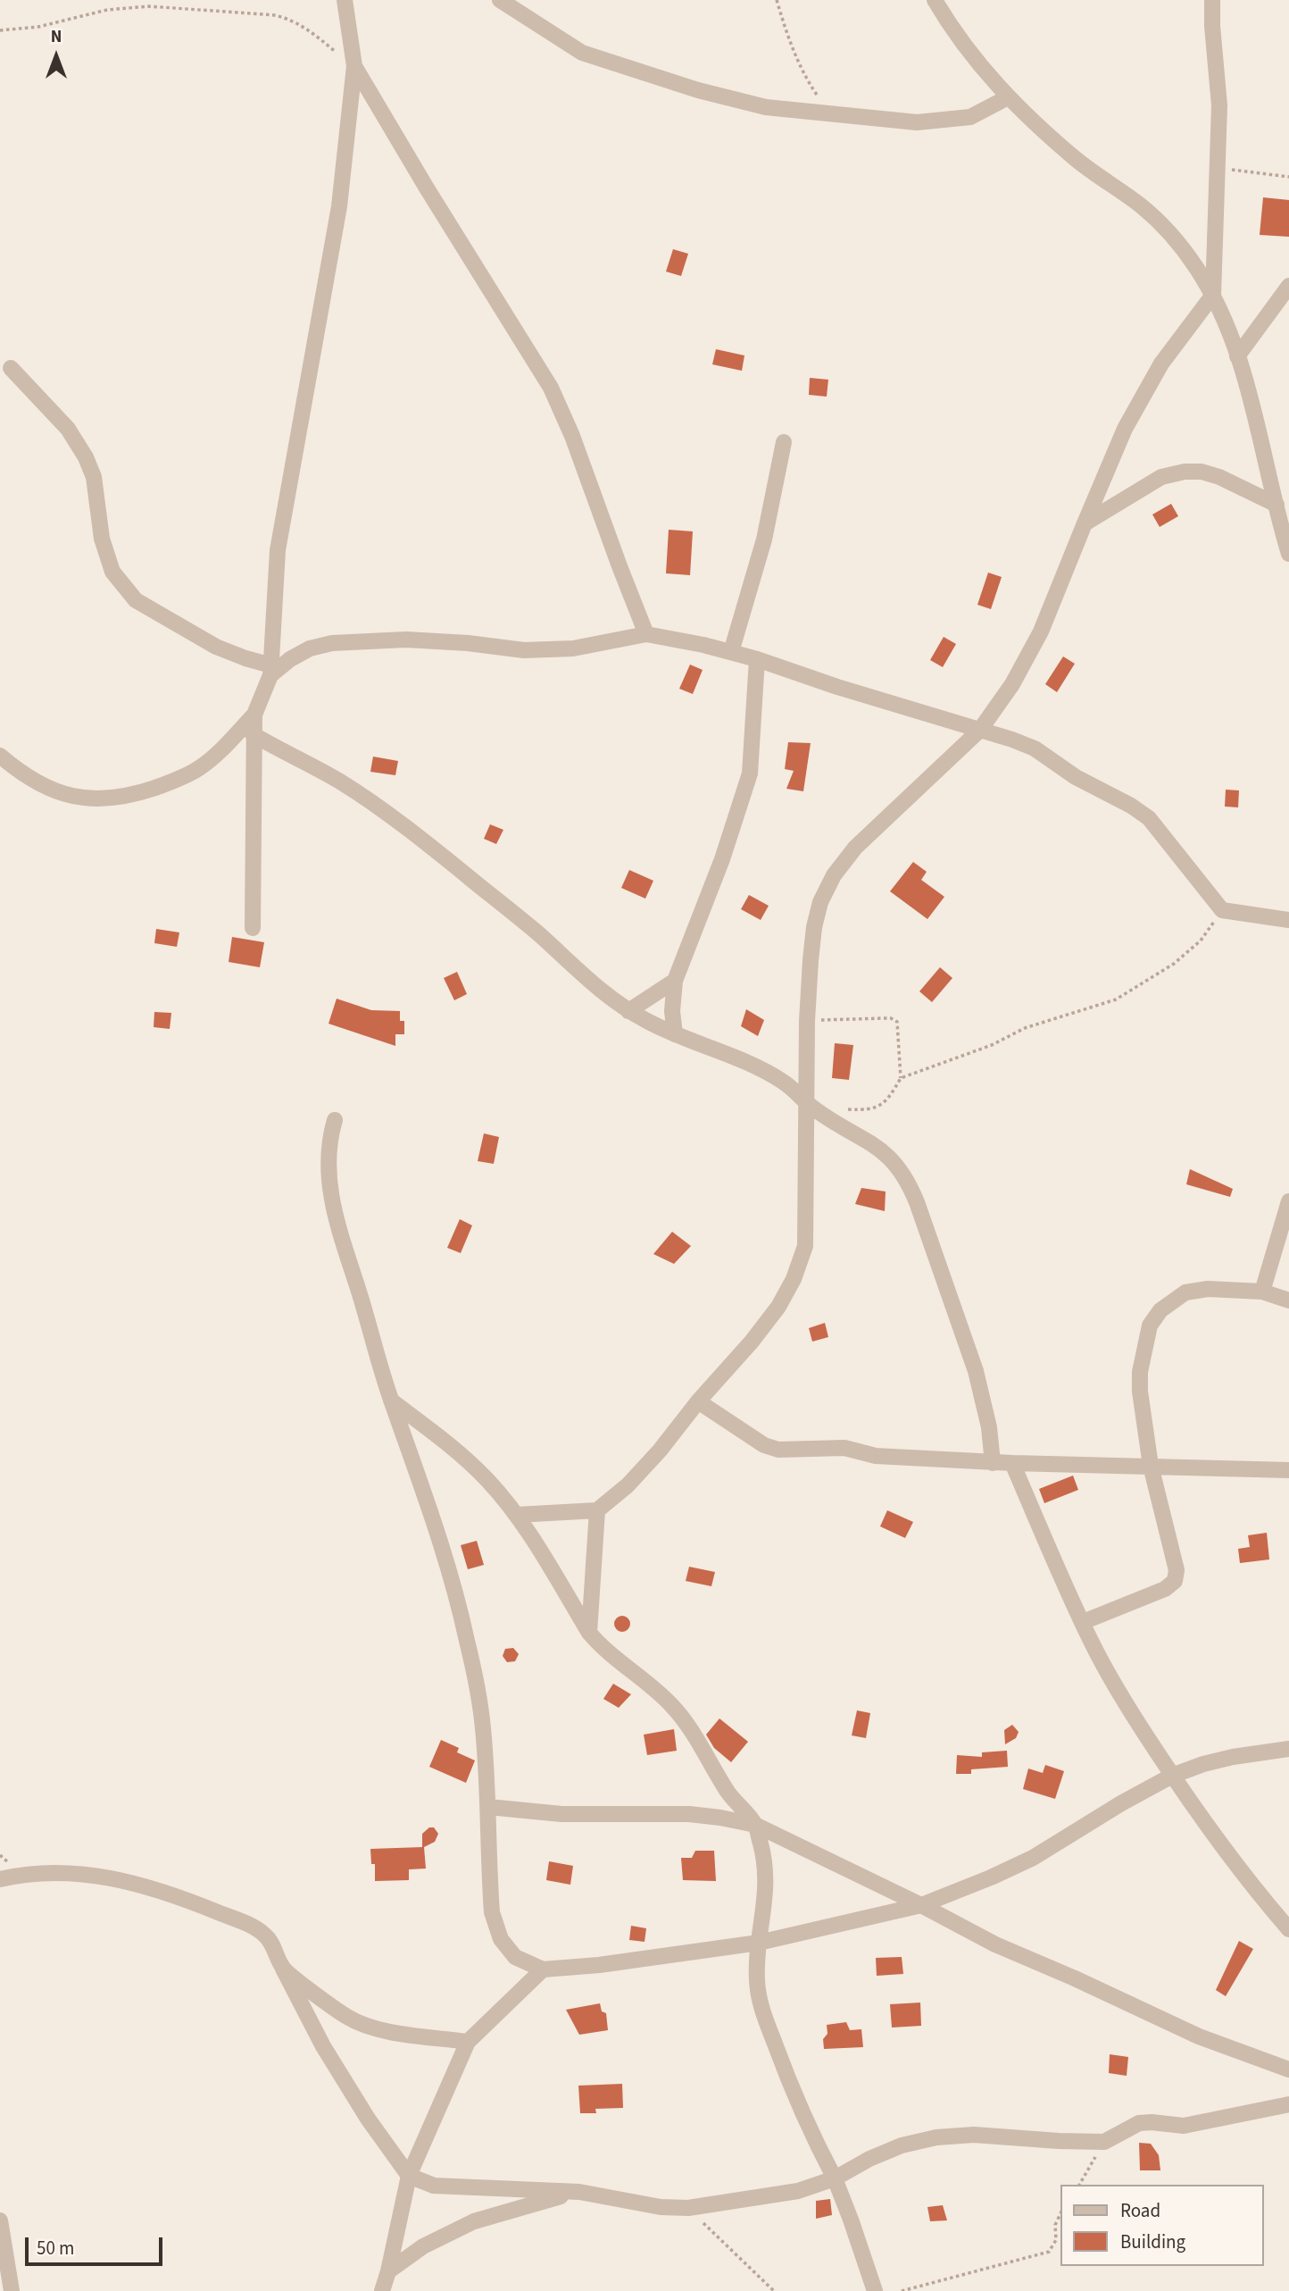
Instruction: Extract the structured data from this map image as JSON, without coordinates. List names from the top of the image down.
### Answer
{
  "legend": ["Road", "Building"],
  "scale_bar": "50 m",
  "north": "top"
}
